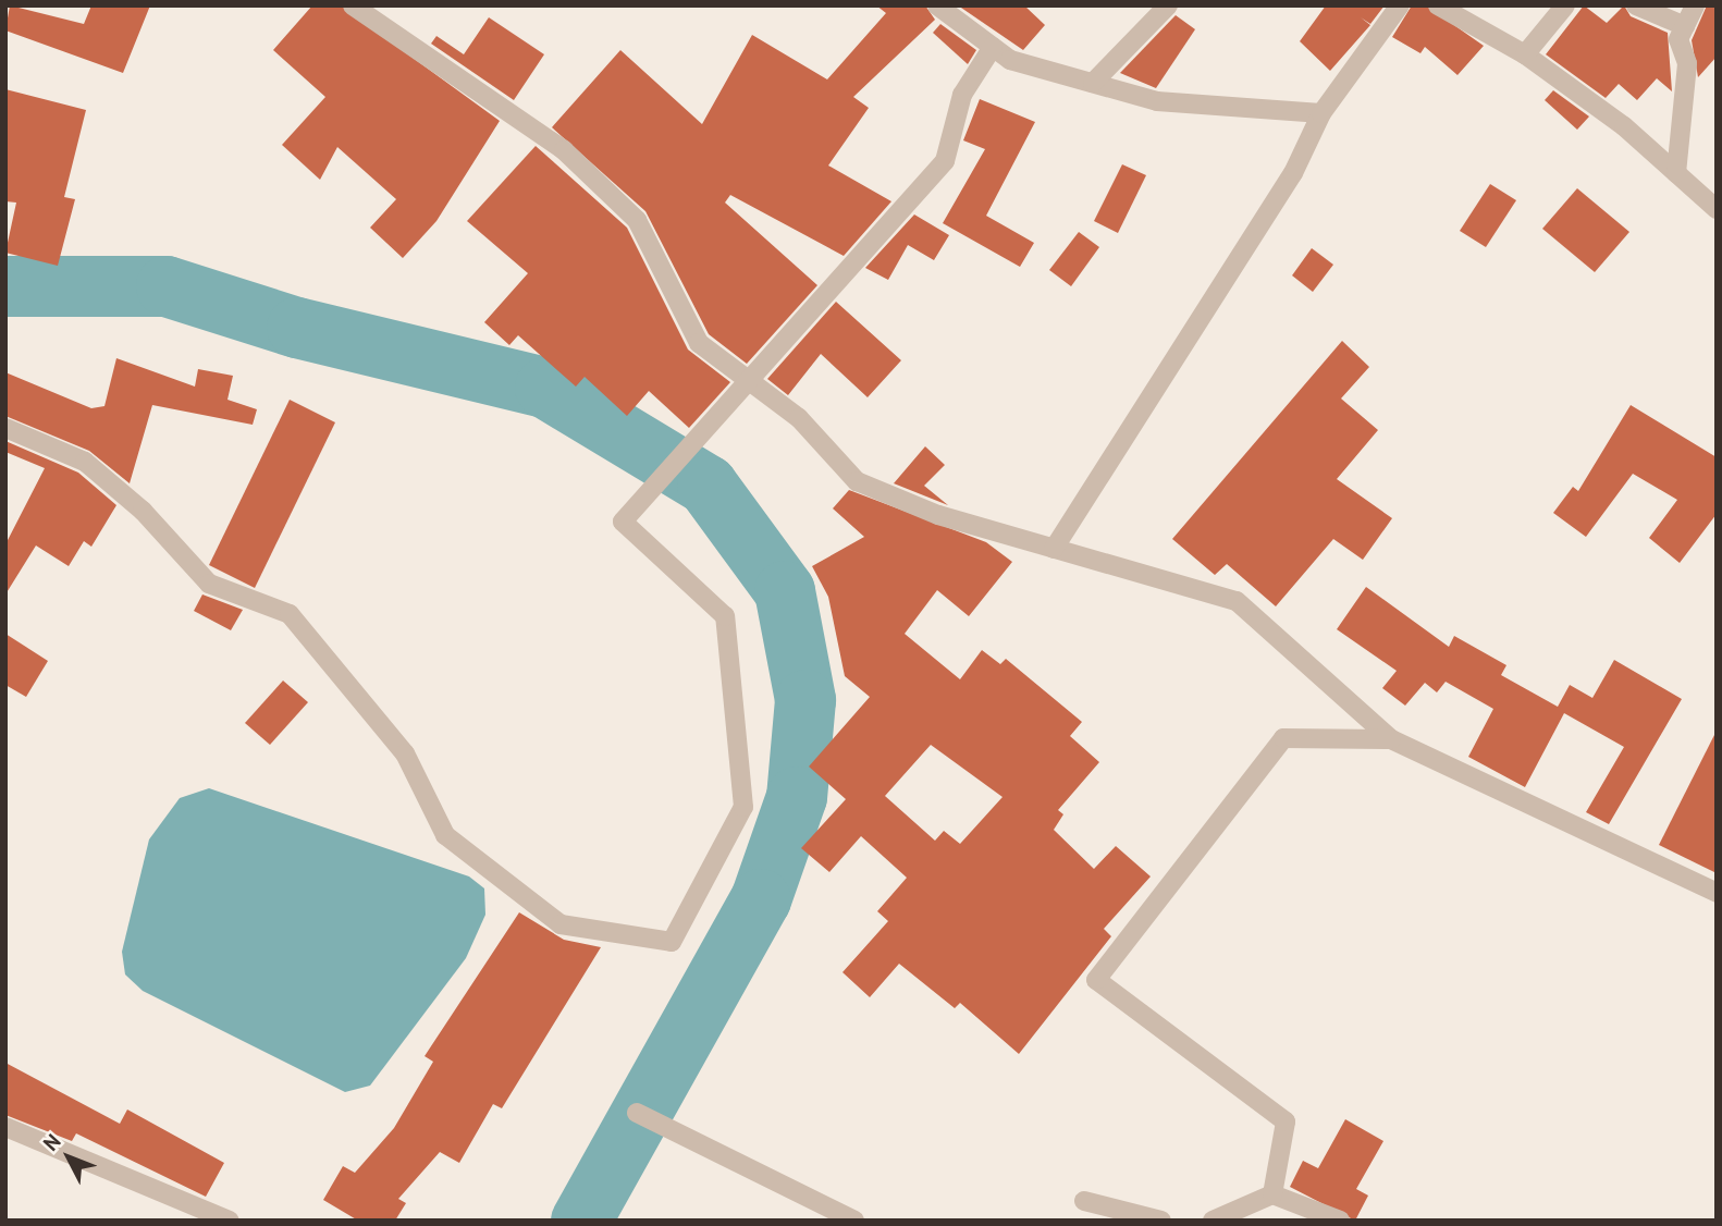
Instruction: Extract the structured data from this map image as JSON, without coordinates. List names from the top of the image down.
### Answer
{
  "north": "top left"
}
